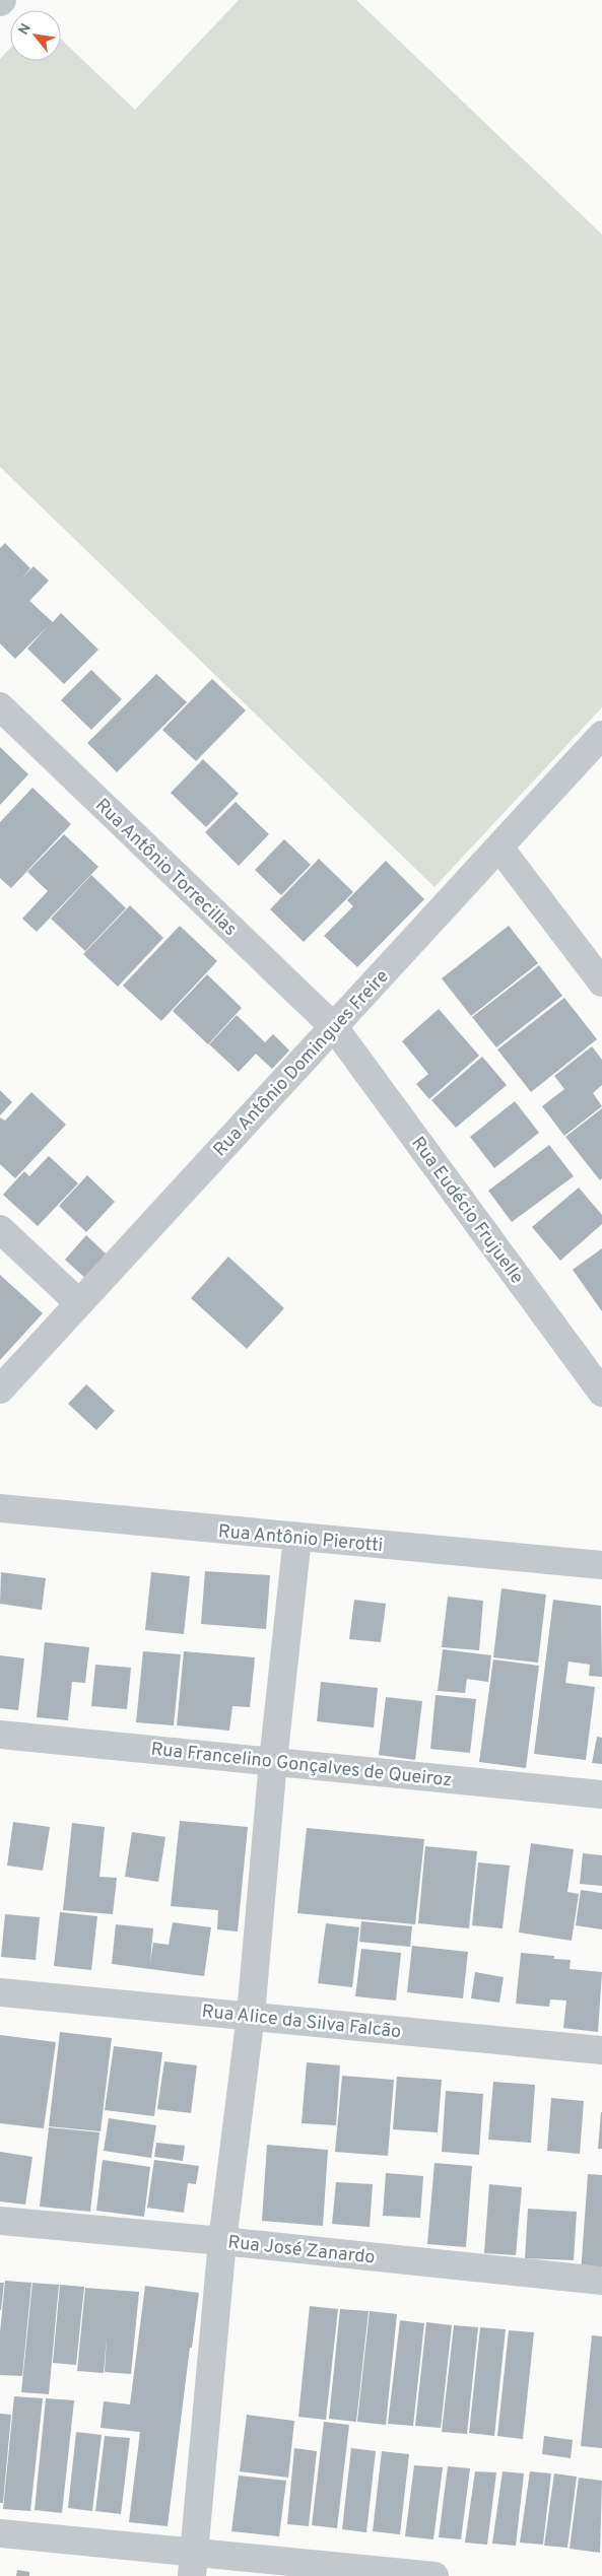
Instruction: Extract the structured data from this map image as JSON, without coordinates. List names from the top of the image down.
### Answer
{
  "streets": {
    "street": [
      "Rua Antônio Torrecillas",
      "Rua Antônio Domingues Freire",
      "Rua Eudécio Frujuelle",
      "Rua Antônio Pierotti",
      "Rua Francelino Gonçalves de Queiroz",
      "Rua Alice da Silva Falcão",
      "Rua José Zanardo"
    ]
  },
  "crossings": [
    ["Rua Antônio Torrecillas", "Rua Antônio Domingues Freire"],
    ["Rua Antônio Torrecillas", "Rua Eudécio Frujuelle"],
    ["Rua Antônio Domingues Freire", "Rua Eudécio Frujuelle"]
  ],
  "north": "top left"
}
